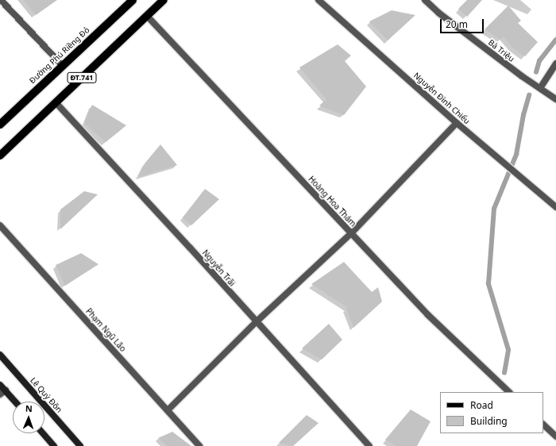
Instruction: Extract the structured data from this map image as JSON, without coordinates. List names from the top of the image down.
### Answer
{
  "streets": {
    "main road": ["Đường Phú Riềng Đỏ", "ĐT.741", "Lê Quý Đôn"],
    "street": [
      "Bà Triệu",
      "Nguyễn Đình Chiểu",
      "Hoàng Hoa Thám",
      "Nguyễn Trãi",
      "Phạm Ngũ Lão"
    ]
  },
  "crossings": [
    ["ĐT.741", "Hoàng Hoa Thám"],
    ["ĐT.741", "Nguyễn Trãi"]
  ],
  "legend": ["Road", "Building"],
  "scale_bar": "20 m",
  "north": "top"
}
